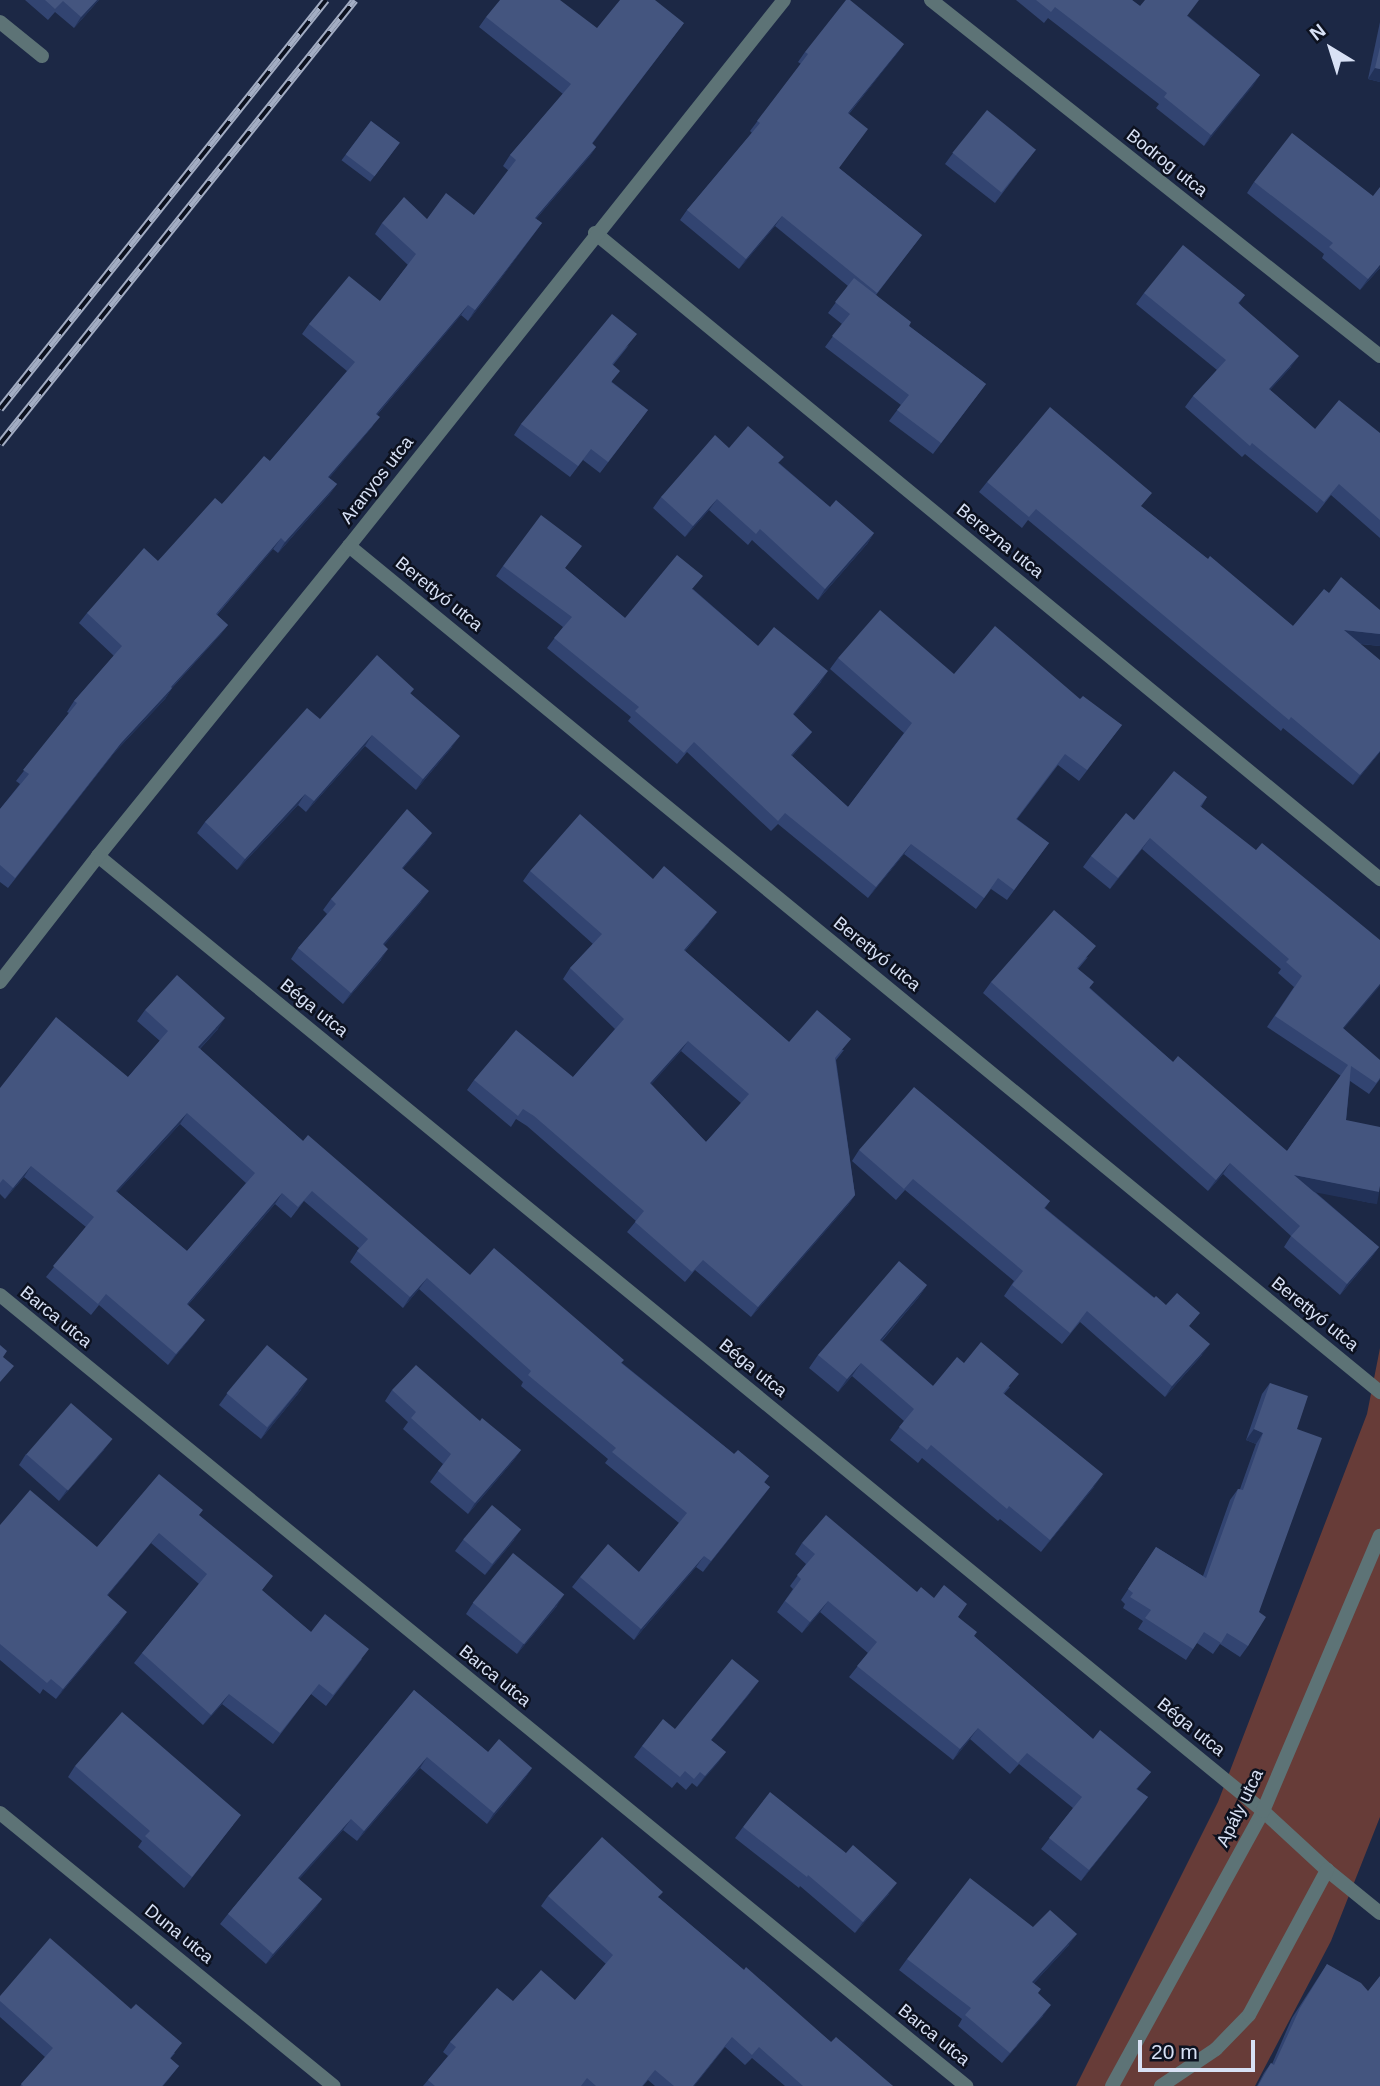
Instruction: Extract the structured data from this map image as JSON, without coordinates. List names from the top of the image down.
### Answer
{
  "streets": {
    "street": [
      "Bodrog utca",
      "Aranyos utca",
      "Berezna utca",
      "Berettyó utca",
      "Béga utca",
      "Barca utca",
      "Apály utca",
      "Duna utca"
    ]
  },
  "crossings": [
    ["Aranyos utca", "Berezna utca"],
    ["Aranyos utca", "Berettyó utca"],
    ["Aranyos utca", "Béga utca"],
    ["Béga utca", "Apály utca"]
  ],
  "scale_bar": "20 m",
  "north": "top left"
}
